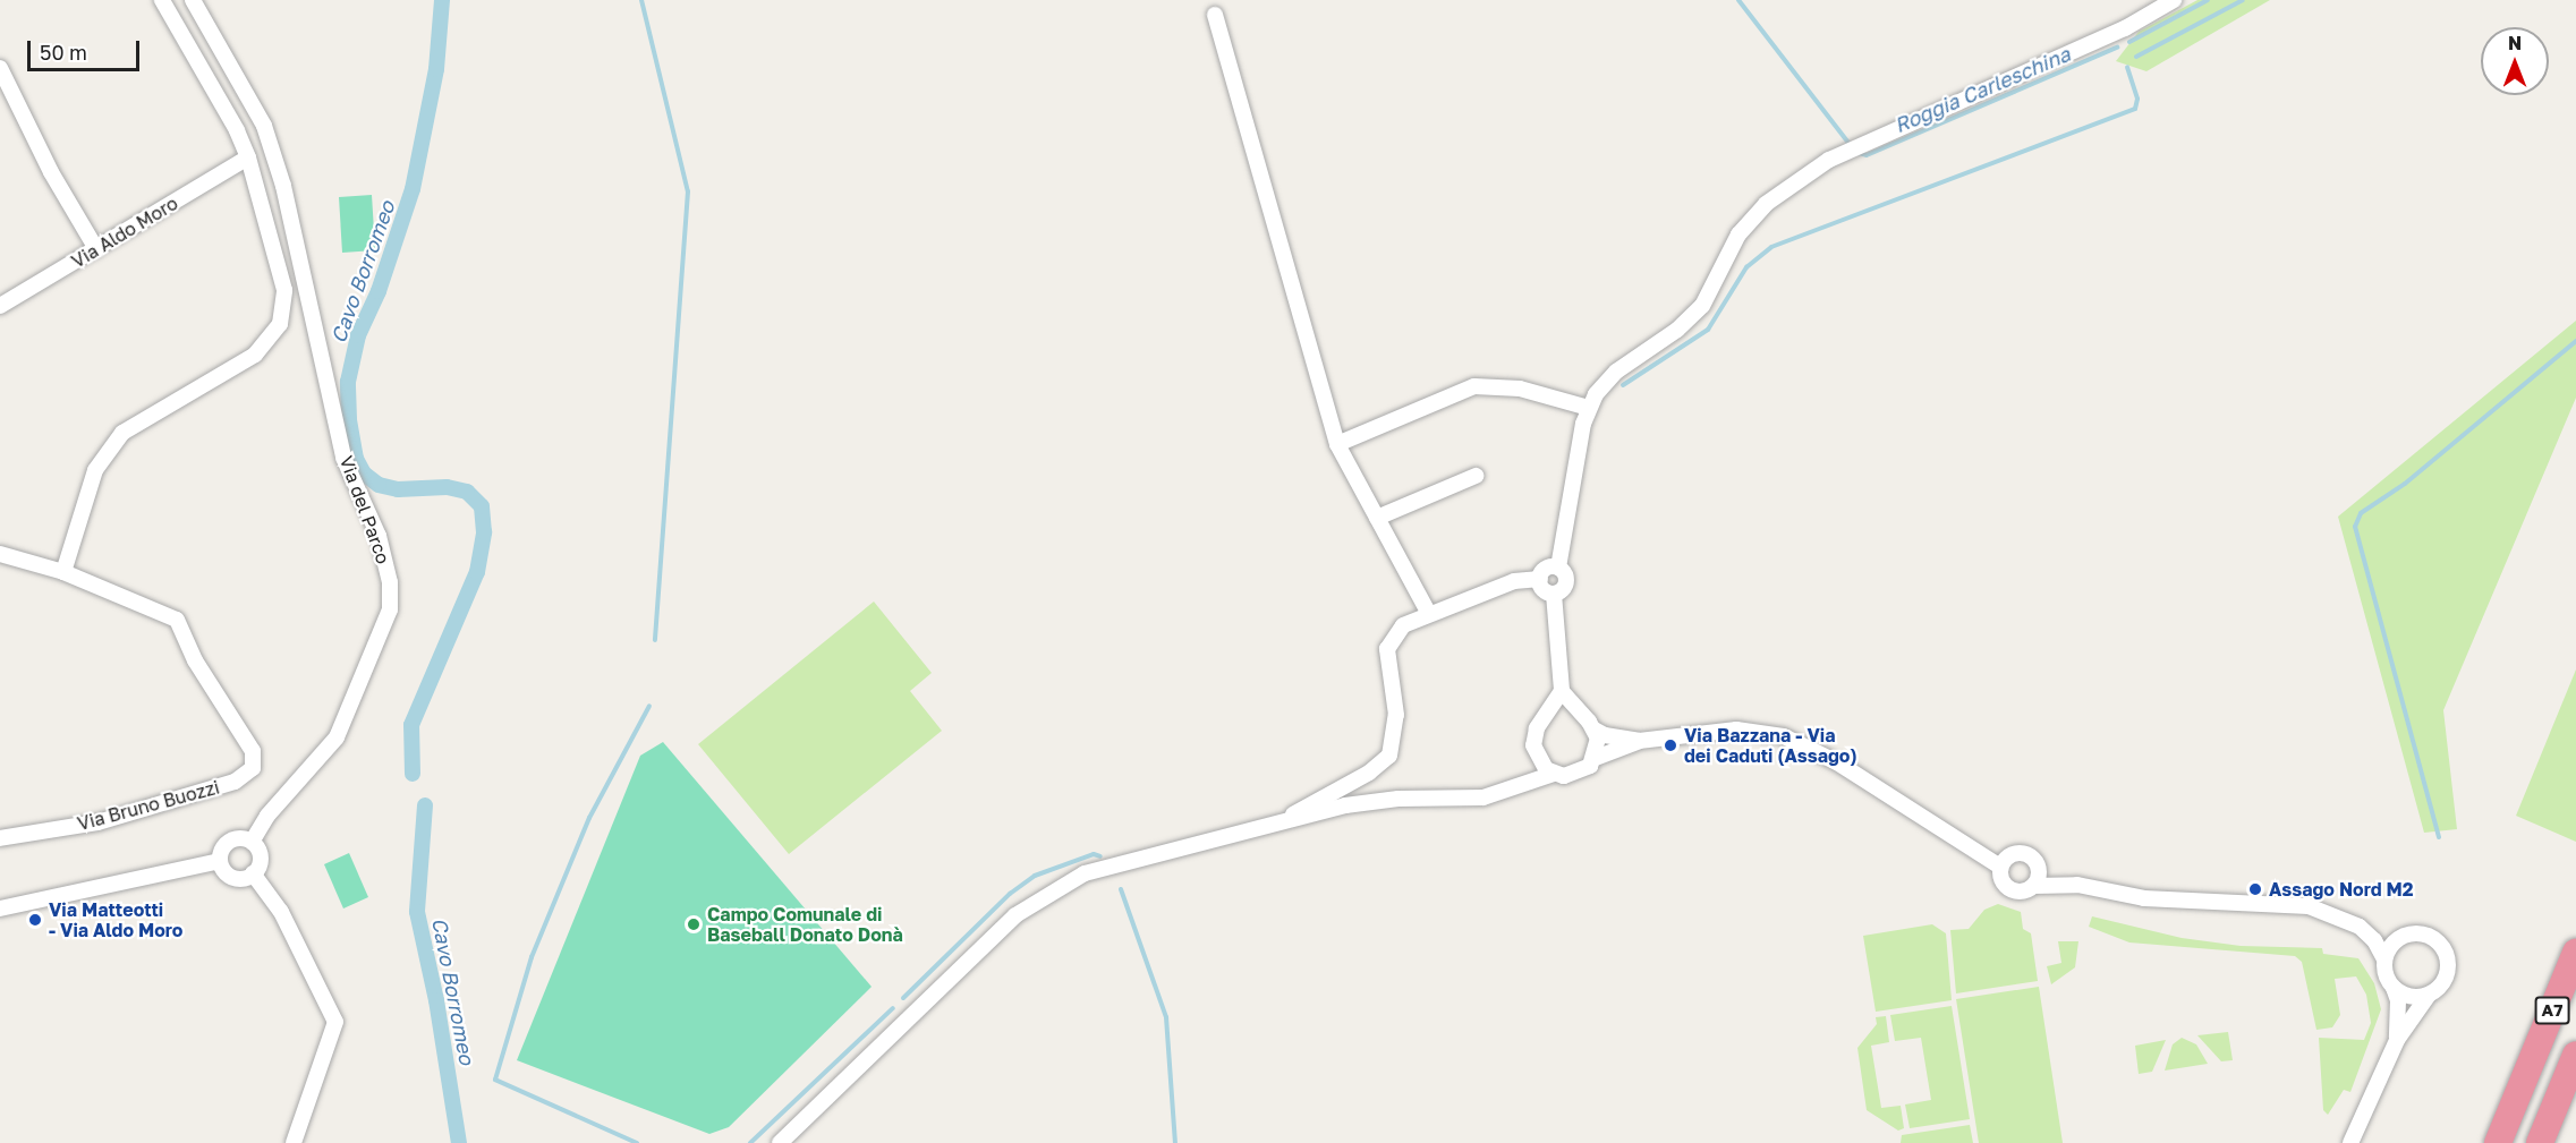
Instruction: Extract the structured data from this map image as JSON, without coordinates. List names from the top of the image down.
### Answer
{
  "streets": {
    "highway": ["A7"],
    "street": ["Via Aldo Moro", "Via del Parco", "Via Bruno Buozzi"]
  },
  "water": ["Roggia Carleschina", "Cavo Borromeo"],
  "places": [
    "Via Bazzana - Via dei Caduti (Assago)",
    "Assago Nord M2",
    "Via Matteotti - Via Aldo Moro",
    "Campo Comunale di Baseball Donato Donà"
  ],
  "scale_bar": "50 m",
  "north": "top"
}
